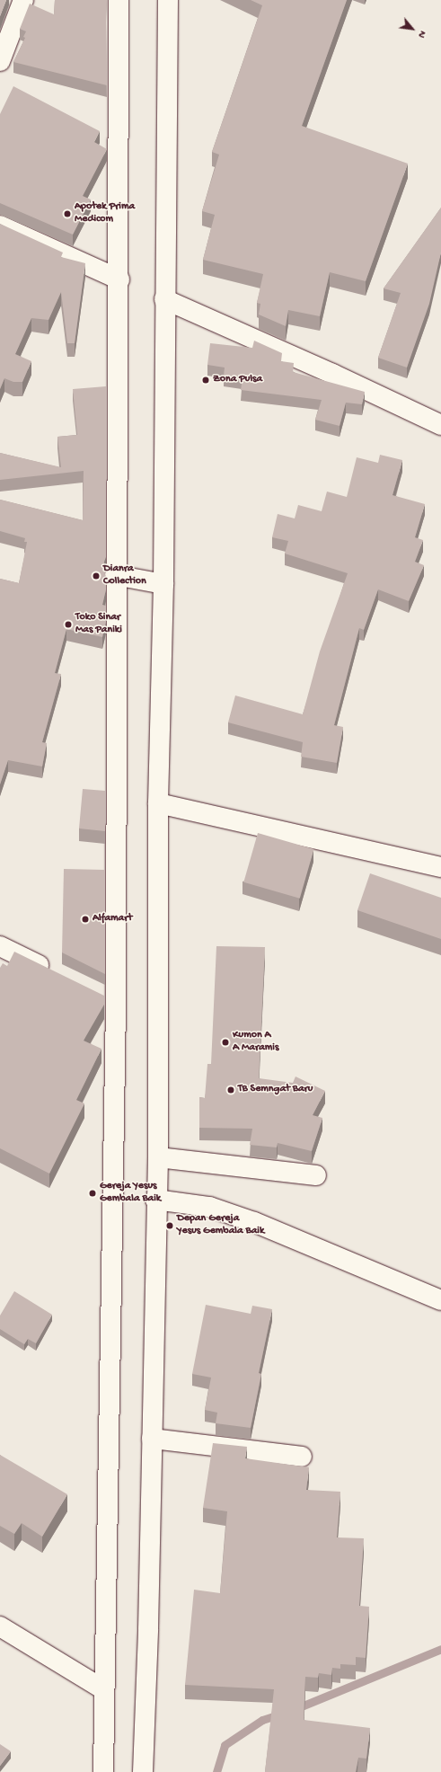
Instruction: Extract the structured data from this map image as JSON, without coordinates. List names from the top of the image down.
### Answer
{
  "places": [
    "Apotek Prima Medicom",
    "Zona Pulsa",
    "Dianra Collection",
    "Toko Sinar Mas Paniki",
    "Alfamart",
    "Kumon A A Maramis",
    "TB Semngat Baru",
    "Gereja Yesus Gembala Baik",
    "Depan Gereja Yesus Gembala Baik"
  ],
  "north": "bottom right"
}
